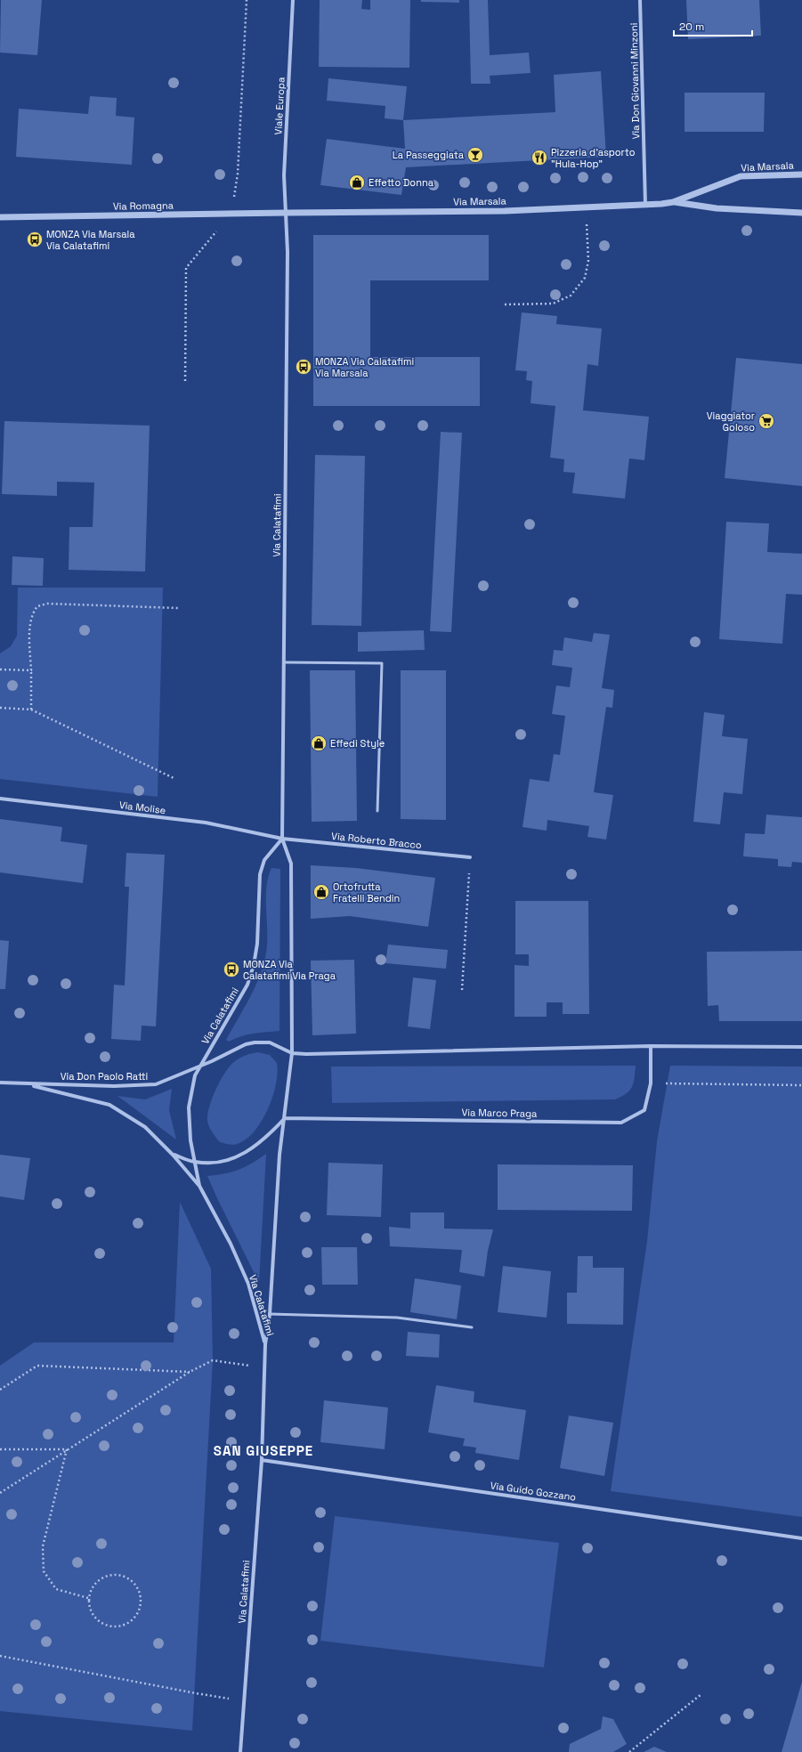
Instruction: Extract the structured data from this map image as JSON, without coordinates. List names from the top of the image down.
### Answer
{
  "streets": {
    "street": [
      "Via Don Giovanni Minzoni",
      "Viale Europa",
      "Via Marsala",
      "Via Romagna",
      "Via Calatafimi",
      "Via Molise",
      "Via Roberto Bracco",
      "Via Don Paolo Ratti",
      "Via Marco Praga",
      "Via Guido Gozzano"
    ]
  },
  "crossings": [
    ["Via Don Giovanni Minzoni", "Via Marsala"],
    ["Viale Europa", "Via Marsala"],
    ["Viale Europa", "Via Romagna"],
    ["Viale Europa", "Via Calatafimi"],
    ["Via Marsala", "Via Romagna"],
    ["Via Marsala", "Via Calatafimi"],
    ["Via Romagna", "Via Calatafimi"],
    ["Via Calatafimi", "Via Molise"],
    ["Via Calatafimi", "Via Roberto Bracco"],
    ["Via Calatafimi", "Via Don Paolo Ratti"],
    ["Via Calatafimi", "Via Marco Praga"],
    ["Via Calatafimi", "Via Guido Gozzano"],
    ["Via Molise", "Via Roberto Bracco"],
    ["Via Don Paolo Ratti", "Via Marco Praga"]
  ],
  "districts": ["SAN GIUSEPPE"],
  "places": {
    "bar": ["La Passeggiata"],
    "restaurant": ["Pizzeria d'asporto \"Hula-Hop\""],
    "shop": ["Effetto Donna", "Effedi Style", "Ortofrutta Fratelli Bendin"],
    "bus stop": ["MONZA Via Marsala Via Calatafimi", "MONZA Via Calatafimi Via Marsala", "MONZA Via Calatafimi Via Praga"],
    "supermarket": ["Viaggiator Goloso"]
  },
  "scale_bar": "20 m"
}
